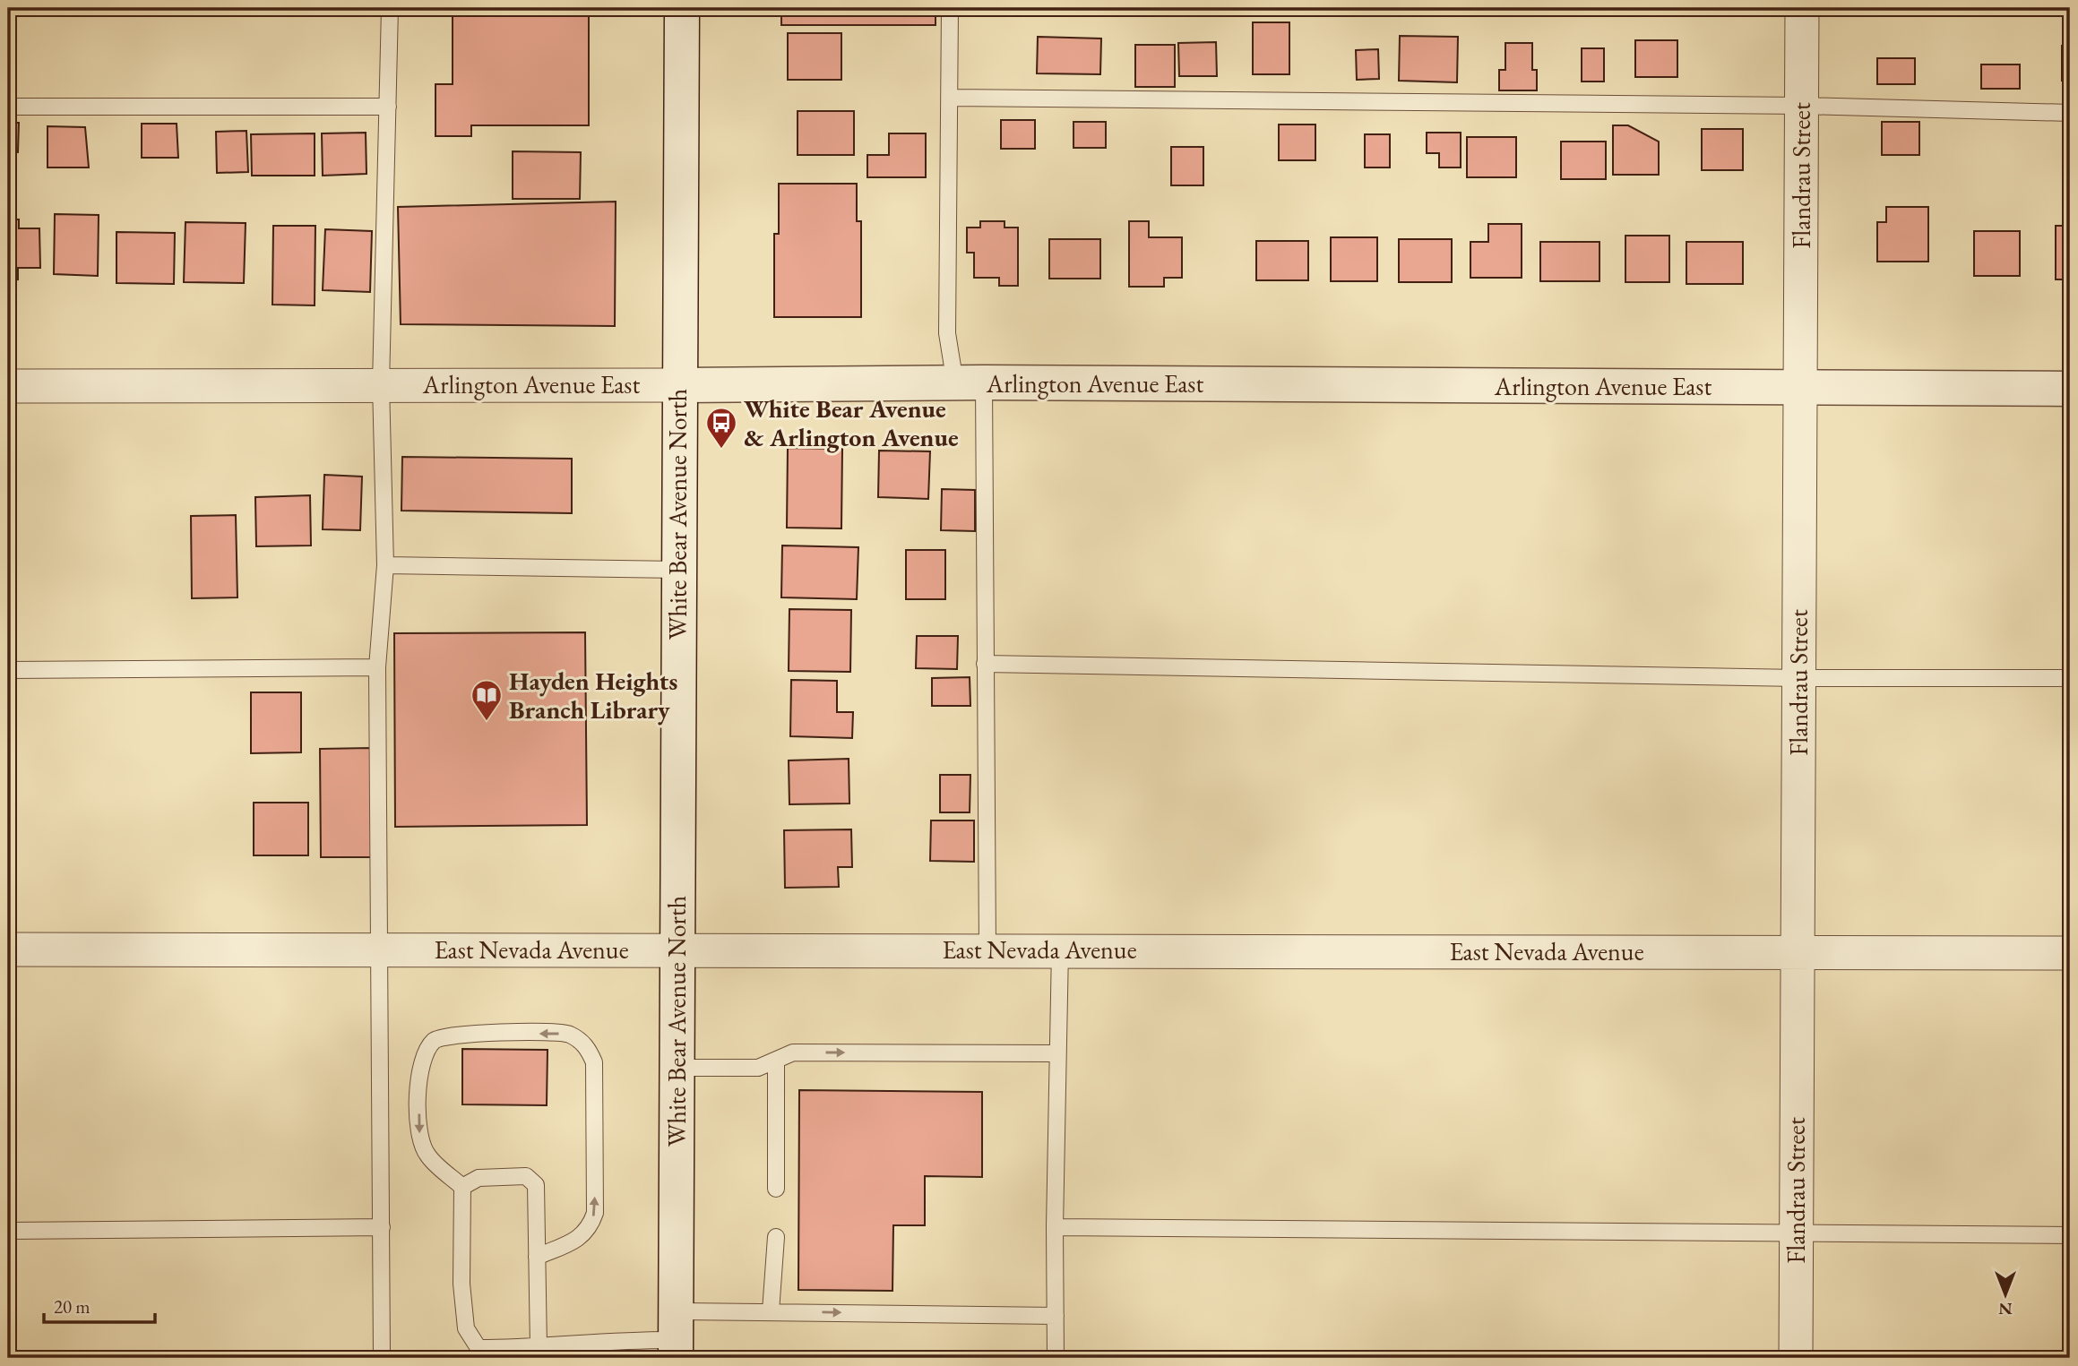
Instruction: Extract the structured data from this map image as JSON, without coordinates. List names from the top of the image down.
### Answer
{
  "streets": {
    "street": [
      "Flandrau Street",
      "Arlington Avenue East",
      "White Bear Avenue North",
      "East Nevada Avenue"
    ]
  },
  "crossings": [
    ["Flandrau Street", "Arlington Avenue East"],
    ["Flandrau Street", "East Nevada Avenue"],
    ["Arlington Avenue East", "White Bear Avenue North"],
    ["White Bear Avenue North", "East Nevada Avenue"]
  ],
  "places": {
    "bus stop": ["White Bear Avenue & Arlington Avenue"],
    "library": ["Hayden Heights Branch Library"]
  },
  "scale_bar": "20 m",
  "north": "bottom"
}
